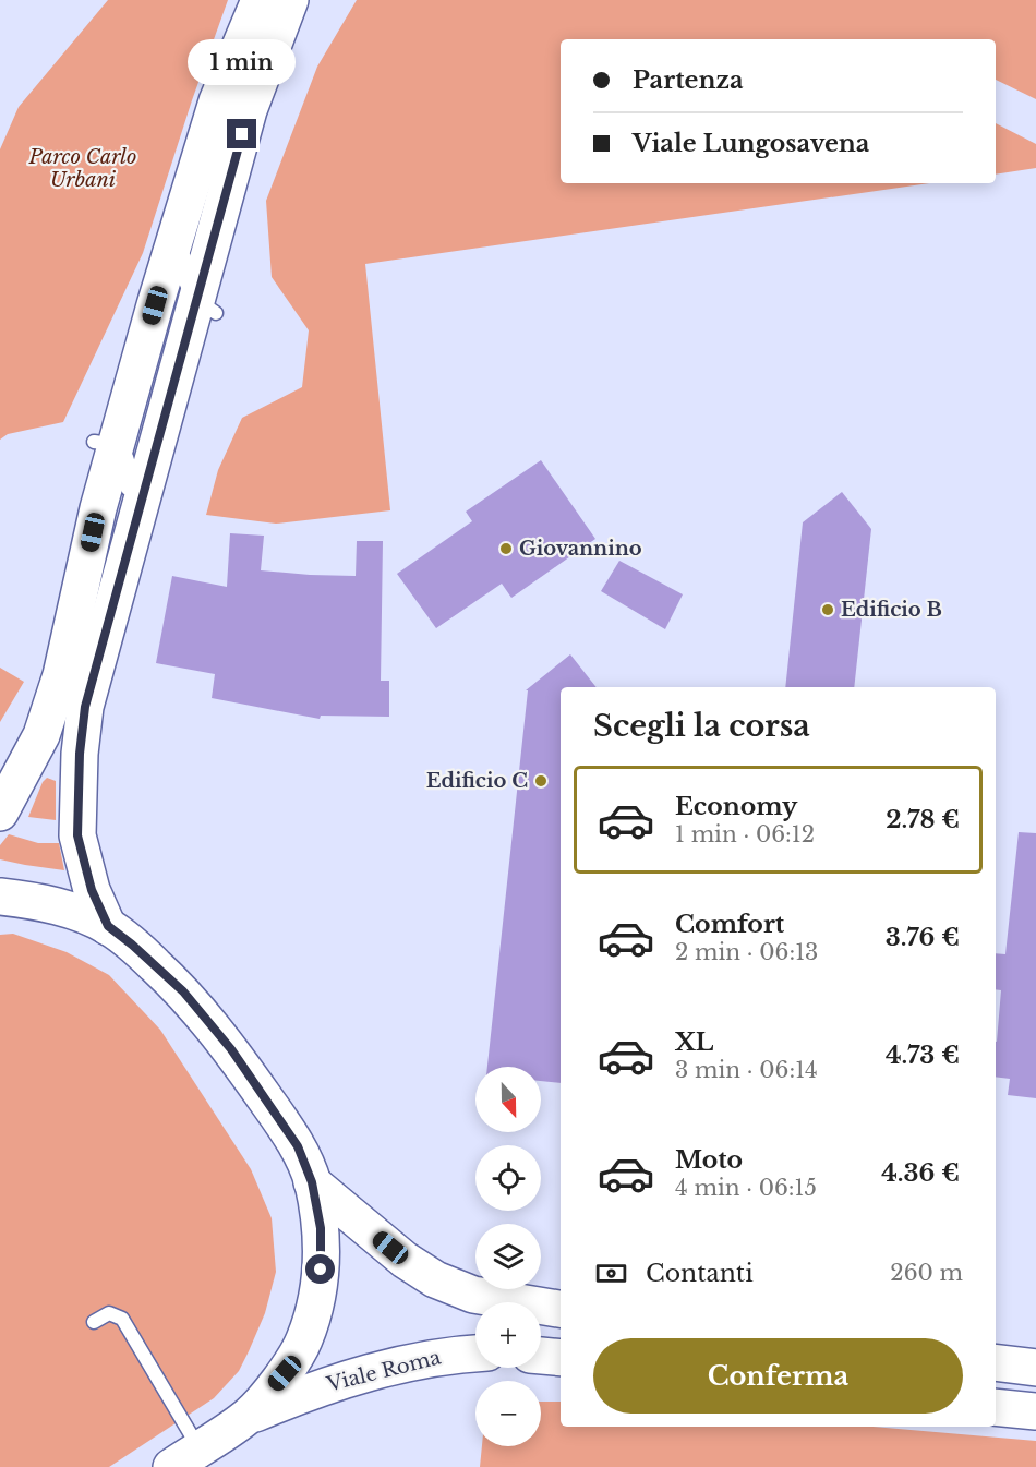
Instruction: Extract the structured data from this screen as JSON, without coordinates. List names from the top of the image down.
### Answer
{
  "streets": {
    "main road": ["Viale Roma"]
  },
  "parks": ["Parco Carlo Urbani"],
  "places": ["Giovannino", "Edificio B", "Edificio C"],
  "north": "bottom",
  "page": {
    "bubble": "1 min",
    "banner": ["Partenza", "Viale Lungosavena"],
    "heading": "Scegli la corsa",
    "list": [
      {
        "name": "Economy",
        "note": "1 min · 06:12",
        "value": "2.78 €"
      },
      {
        "name": "Comfort",
        "note": "2 min · 06:13",
        "value": "3.76 €"
      },
      {
        "name": "XL",
        "note": "3 min · 06:14",
        "value": "4.73 €"
      },
      {
        "name": "Moto",
        "note": "4 min · 06:15",
        "value": "4.36 €"
      }
    ],
    "map_buttons": ["+", "−"],
    "pay": ["Contanti", "260 m"],
    "buttons": "Conferma"
  }
}
